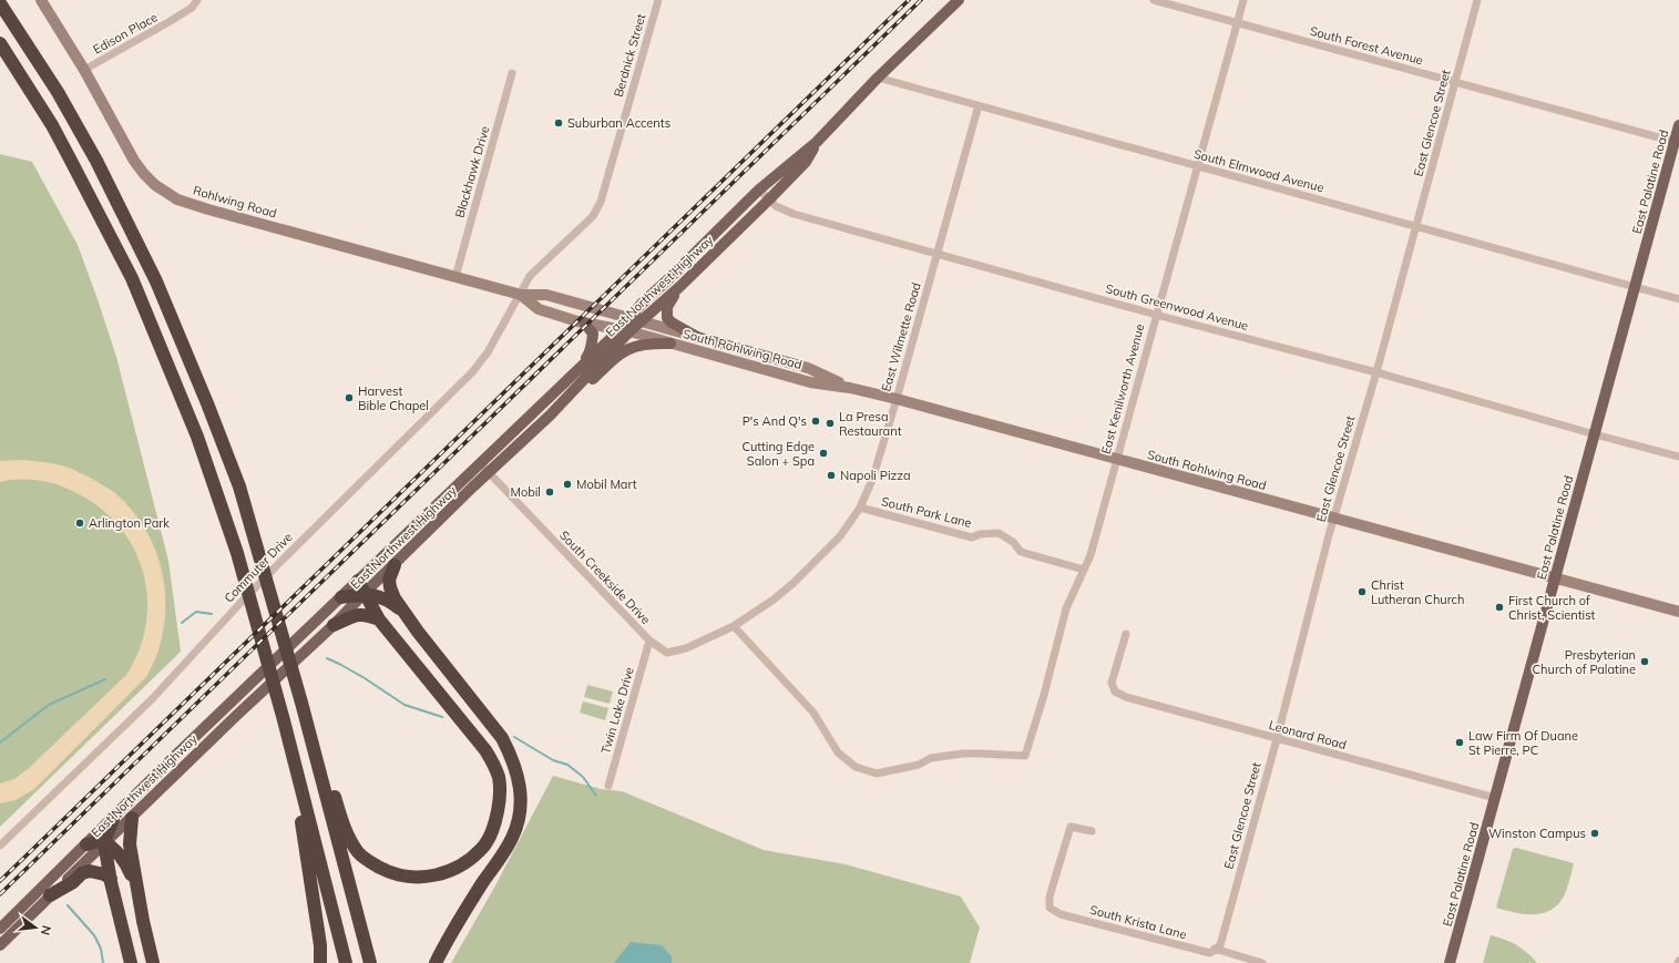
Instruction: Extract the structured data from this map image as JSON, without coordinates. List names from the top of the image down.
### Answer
{
  "streets": {
    "main road": ["East Palatine Road", "East Northwest Highway"],
    "street": [
      "Edison Place",
      "South Forest Avenue",
      "Berdnick Street",
      "East Glencoe Street",
      "South Elmwood Avenue",
      "Blackhawk Drive",
      "Rohlwing Road",
      "South Greenwood Avenue",
      "East Wilmette Road",
      "South Rohlwing Road",
      "East Kenilworth Avenue",
      "South Park Lane",
      "Commuter Drive",
      "South Creekside Drive",
      "Twin Lake Drive",
      "Leonard Road",
      "South Krista Lane"
    ]
  },
  "crossings": [
    ["Edison Place", "Rohlwing Road"],
    ["South Forest Avenue", "East Glencoe Street"],
    ["South Forest Avenue", "East Palatine Road"],
    ["South Forest Avenue", "East Kenilworth Avenue"],
    ["Berdnick Street", "Rohlwing Road"],
    ["Berdnick Street", "Commuter Drive"],
    ["East Glencoe Street", "South Elmwood Avenue"],
    ["East Glencoe Street", "South Greenwood Avenue"],
    ["East Glencoe Street", "South Rohlwing Road"],
    ["East Glencoe Street", "Leonard Road"],
    ["East Glencoe Street", "South Krista Lane"],
    ["South Elmwood Avenue", "East Palatine Road"],
    ["South Elmwood Avenue", "East Northwest Highway"],
    ["South Elmwood Avenue", "East Wilmette Road"],
    ["South Elmwood Avenue", "East Kenilworth Avenue"],
    ["Blackhawk Drive", "Rohlwing Road"],
    ["East Palatine Road", "South Greenwood Avenue"],
    ["East Palatine Road", "South Rohlwing Road"],
    ["East Palatine Road", "Leonard Road"],
    ["Rohlwing Road", "East Northwest Highway"],
    ["Rohlwing Road", "South Rohlwing Road"],
    ["Rohlwing Road", "Commuter Drive"],
    ["East Northwest Highway", "South Greenwood Avenue"],
    ["East Northwest Highway", "South Rohlwing Road"],
    ["East Northwest Highway", "South Creekside Drive"],
    ["South Greenwood Avenue", "East Wilmette Road"],
    ["South Greenwood Avenue", "East Kenilworth Avenue"],
    ["East Wilmette Road", "South Rohlwing Road"],
    ["East Wilmette Road", "East Kenilworth Avenue"],
    ["East Wilmette Road", "South Park Lane"],
    ["East Wilmette Road", "South Creekside Drive"],
    ["South Rohlwing Road", "East Kenilworth Avenue"],
    ["East Kenilworth Avenue", "South Park Lane"],
    ["East Kenilworth Avenue", "South Creekside Drive"],
    ["South Creekside Drive", "Twin Lake Drive"]
  ],
  "places": [
    "Suburban Accents",
    "Harvest Bible Chapel",
    "P's And Q's",
    "La Presa Restaurant",
    "Cutting Edge Salon + Spa",
    "Napoli Pizza",
    "Mobil Mart",
    "Mobil",
    "Arlington Park",
    "Christ Lutheran Church",
    "First Church of Christ, Scientist",
    "Presbyterian Church of Palatine",
    "Law Firm Of Duane St Pierre, PC",
    "Winston Campus"
  ],
  "north": "right"
}
